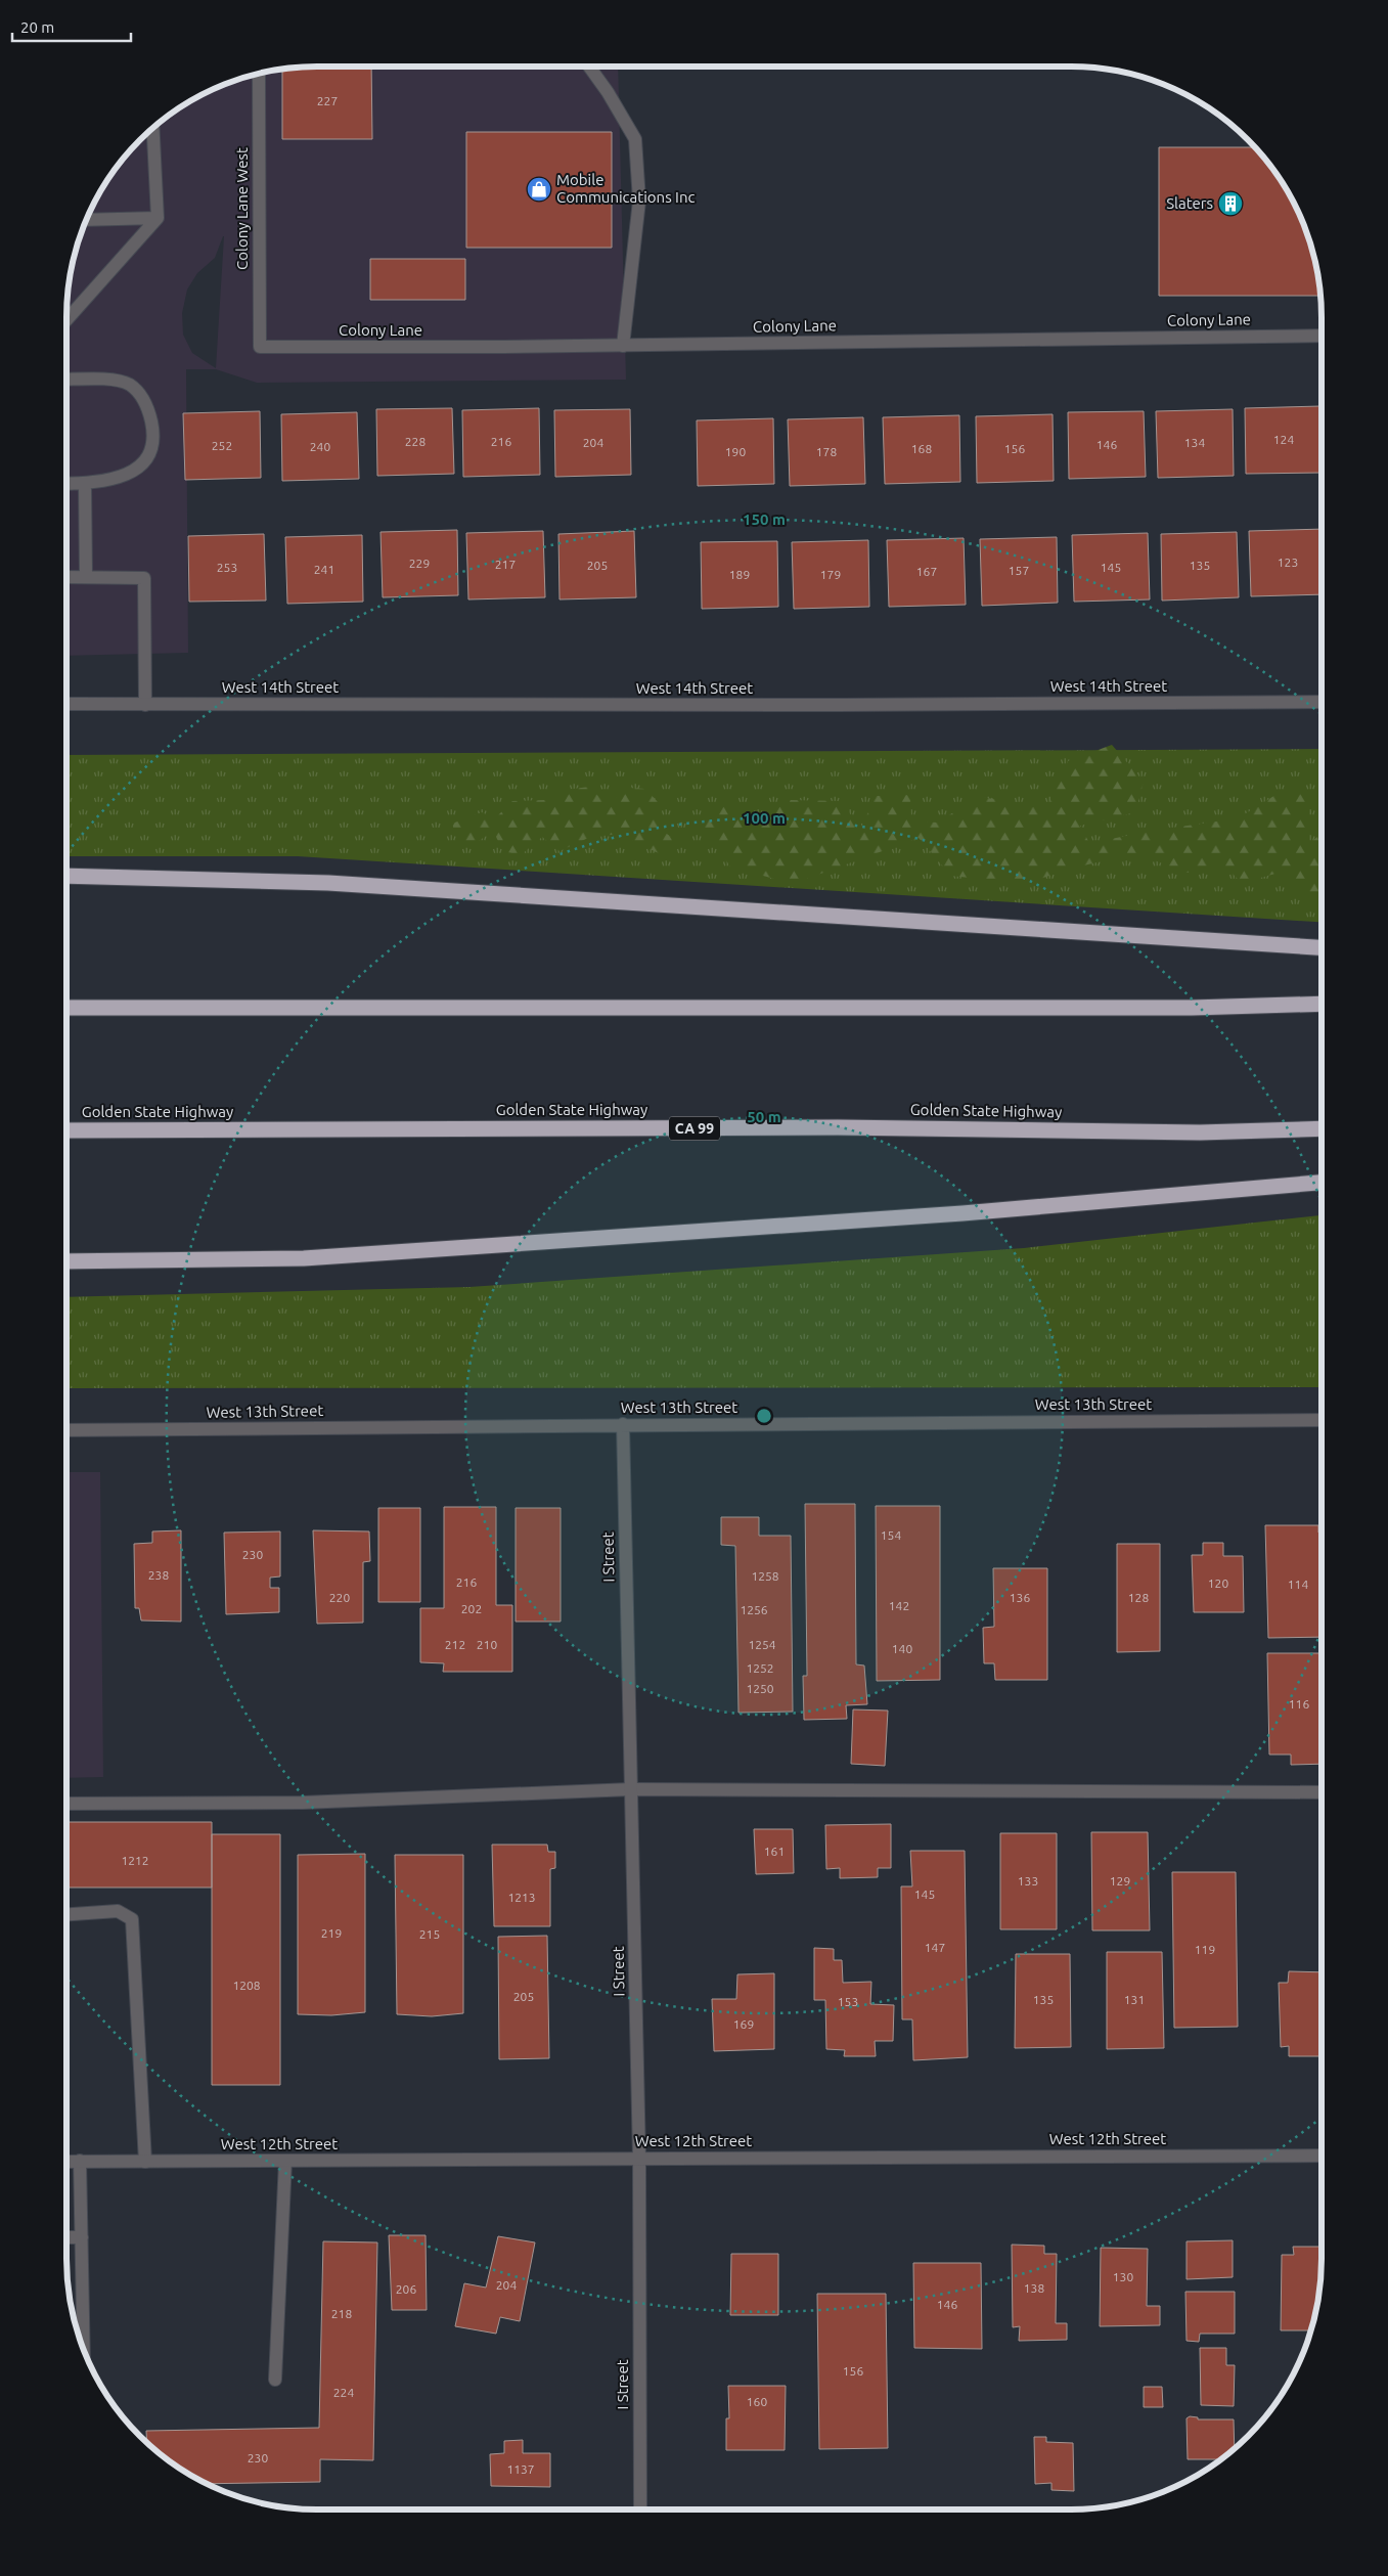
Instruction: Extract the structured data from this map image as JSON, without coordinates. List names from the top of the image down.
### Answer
{
  "streets": {
    "highway": ["Golden State Highway", "CA 99"],
    "street": [
      "Colony Lane West",
      "Colony Lane",
      "West 14th Street",
      "West 13th Street",
      "I Street",
      "West 12th Street"
    ]
  },
  "crossings": [
    ["Colony Lane West", "Colony Lane"],
    ["West 13th Street", "I Street"],
    ["I Street", "West 12th Street"]
  ],
  "places": {
    "shop": ["Mobile Communications Inc"],
    "building": ["Slaters"]
  },
  "house_numbers": [
    "227",
    "124",
    "228",
    "216",
    "204",
    "134",
    "146",
    "252",
    "240",
    "168",
    "156",
    "190",
    "178",
    "123",
    "229",
    "217",
    "205",
    "135",
    "253",
    "145",
    "241",
    "157",
    "167",
    "189",
    "179",
    "154",
    "230",
    "238",
    "1258",
    "216",
    "120",
    "114",
    "220",
    "136",
    "128",
    "142",
    "202",
    "1256",
    "212",
    "210",
    "1254",
    "140",
    "1252",
    "1250",
    "116",
    "161",
    "1212",
    "133",
    "129",
    "145",
    "1213",
    "219",
    "215",
    "147",
    "119",
    "1208",
    "205",
    "135",
    "131",
    "153",
    "169",
    "130",
    "204",
    "138",
    "206",
    "146",
    "218",
    "156",
    "224",
    "160",
    "230",
    "1137"
  ],
  "scale_bar": "20 m",
  "rings": ["150 m", "100 m", "50 m"]
}
